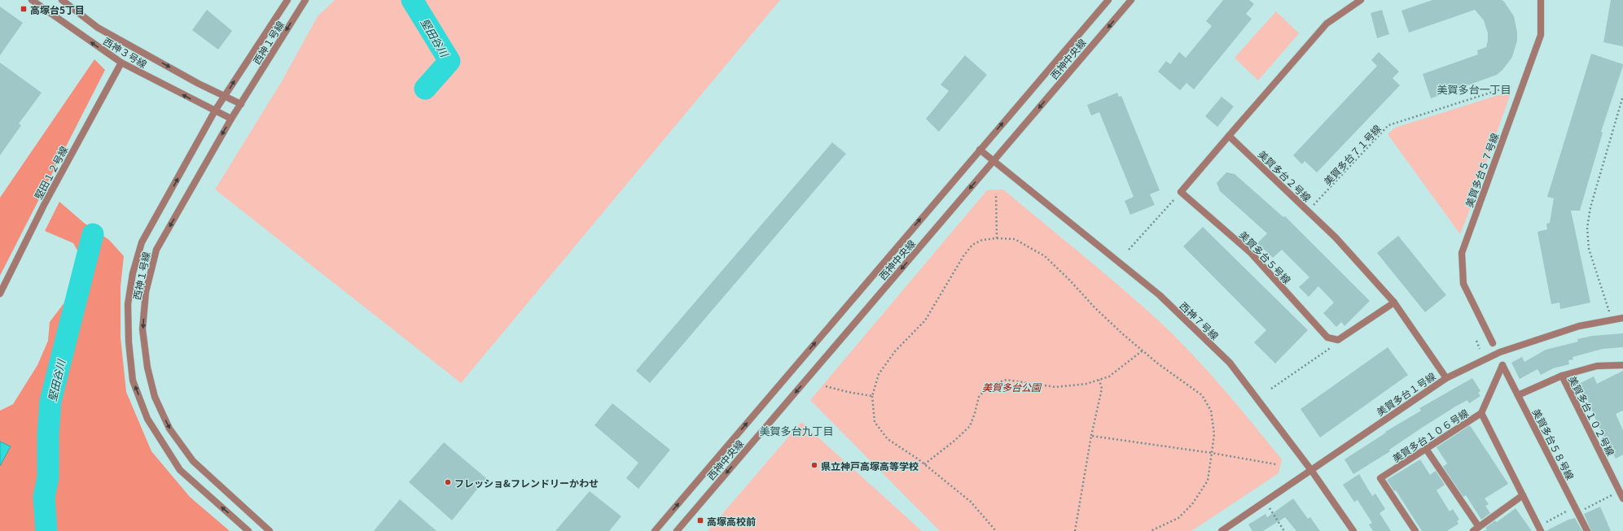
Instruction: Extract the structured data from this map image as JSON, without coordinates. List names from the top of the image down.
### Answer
{
  "streets": {
    "street": [
      "西神１号線",
      "西神３号線",
      "西神中央線",
      "美賀多台５７号線",
      "堅田１２号線",
      "美賀多台２号線",
      "美賀多台５号線",
      "西神７号線",
      "美賀多台１号線",
      "美賀多台１０２号線",
      "美賀多台１０６号線",
      "美賀多台５８号線"
    ],
    "path": ["美賀多台７１号線"]
  },
  "crossings": [
    ["西神１号線", "西神３号線"],
    ["西神３号線", "堅田１２号線"],
    ["西神中央線", "西神７号線"],
    ["美賀多台７１号線", "美賀多台５７号線"],
    ["美賀多台７１号線", "美賀多台２号線"],
    ["美賀多台２号線", "美賀多台１号線"],
    ["西神７号線", "美賀多台１号線"],
    ["美賀多台１０２号線", "美賀多台５８号線"],
    ["美賀多台１０６号線", "美賀多台５８号線"]
  ],
  "districts": ["美賀多台一丁目", "美賀多台九丁目"],
  "water": ["堅田谷川"],
  "parks": ["美賀多台公園"],
  "places": {
    "transit": ["高塚台5丁目", "高塚高校前"],
    "other": ["県立神戸高塚高等学校", "フレッショ&フレンドリーかわせ"]
  }
}
